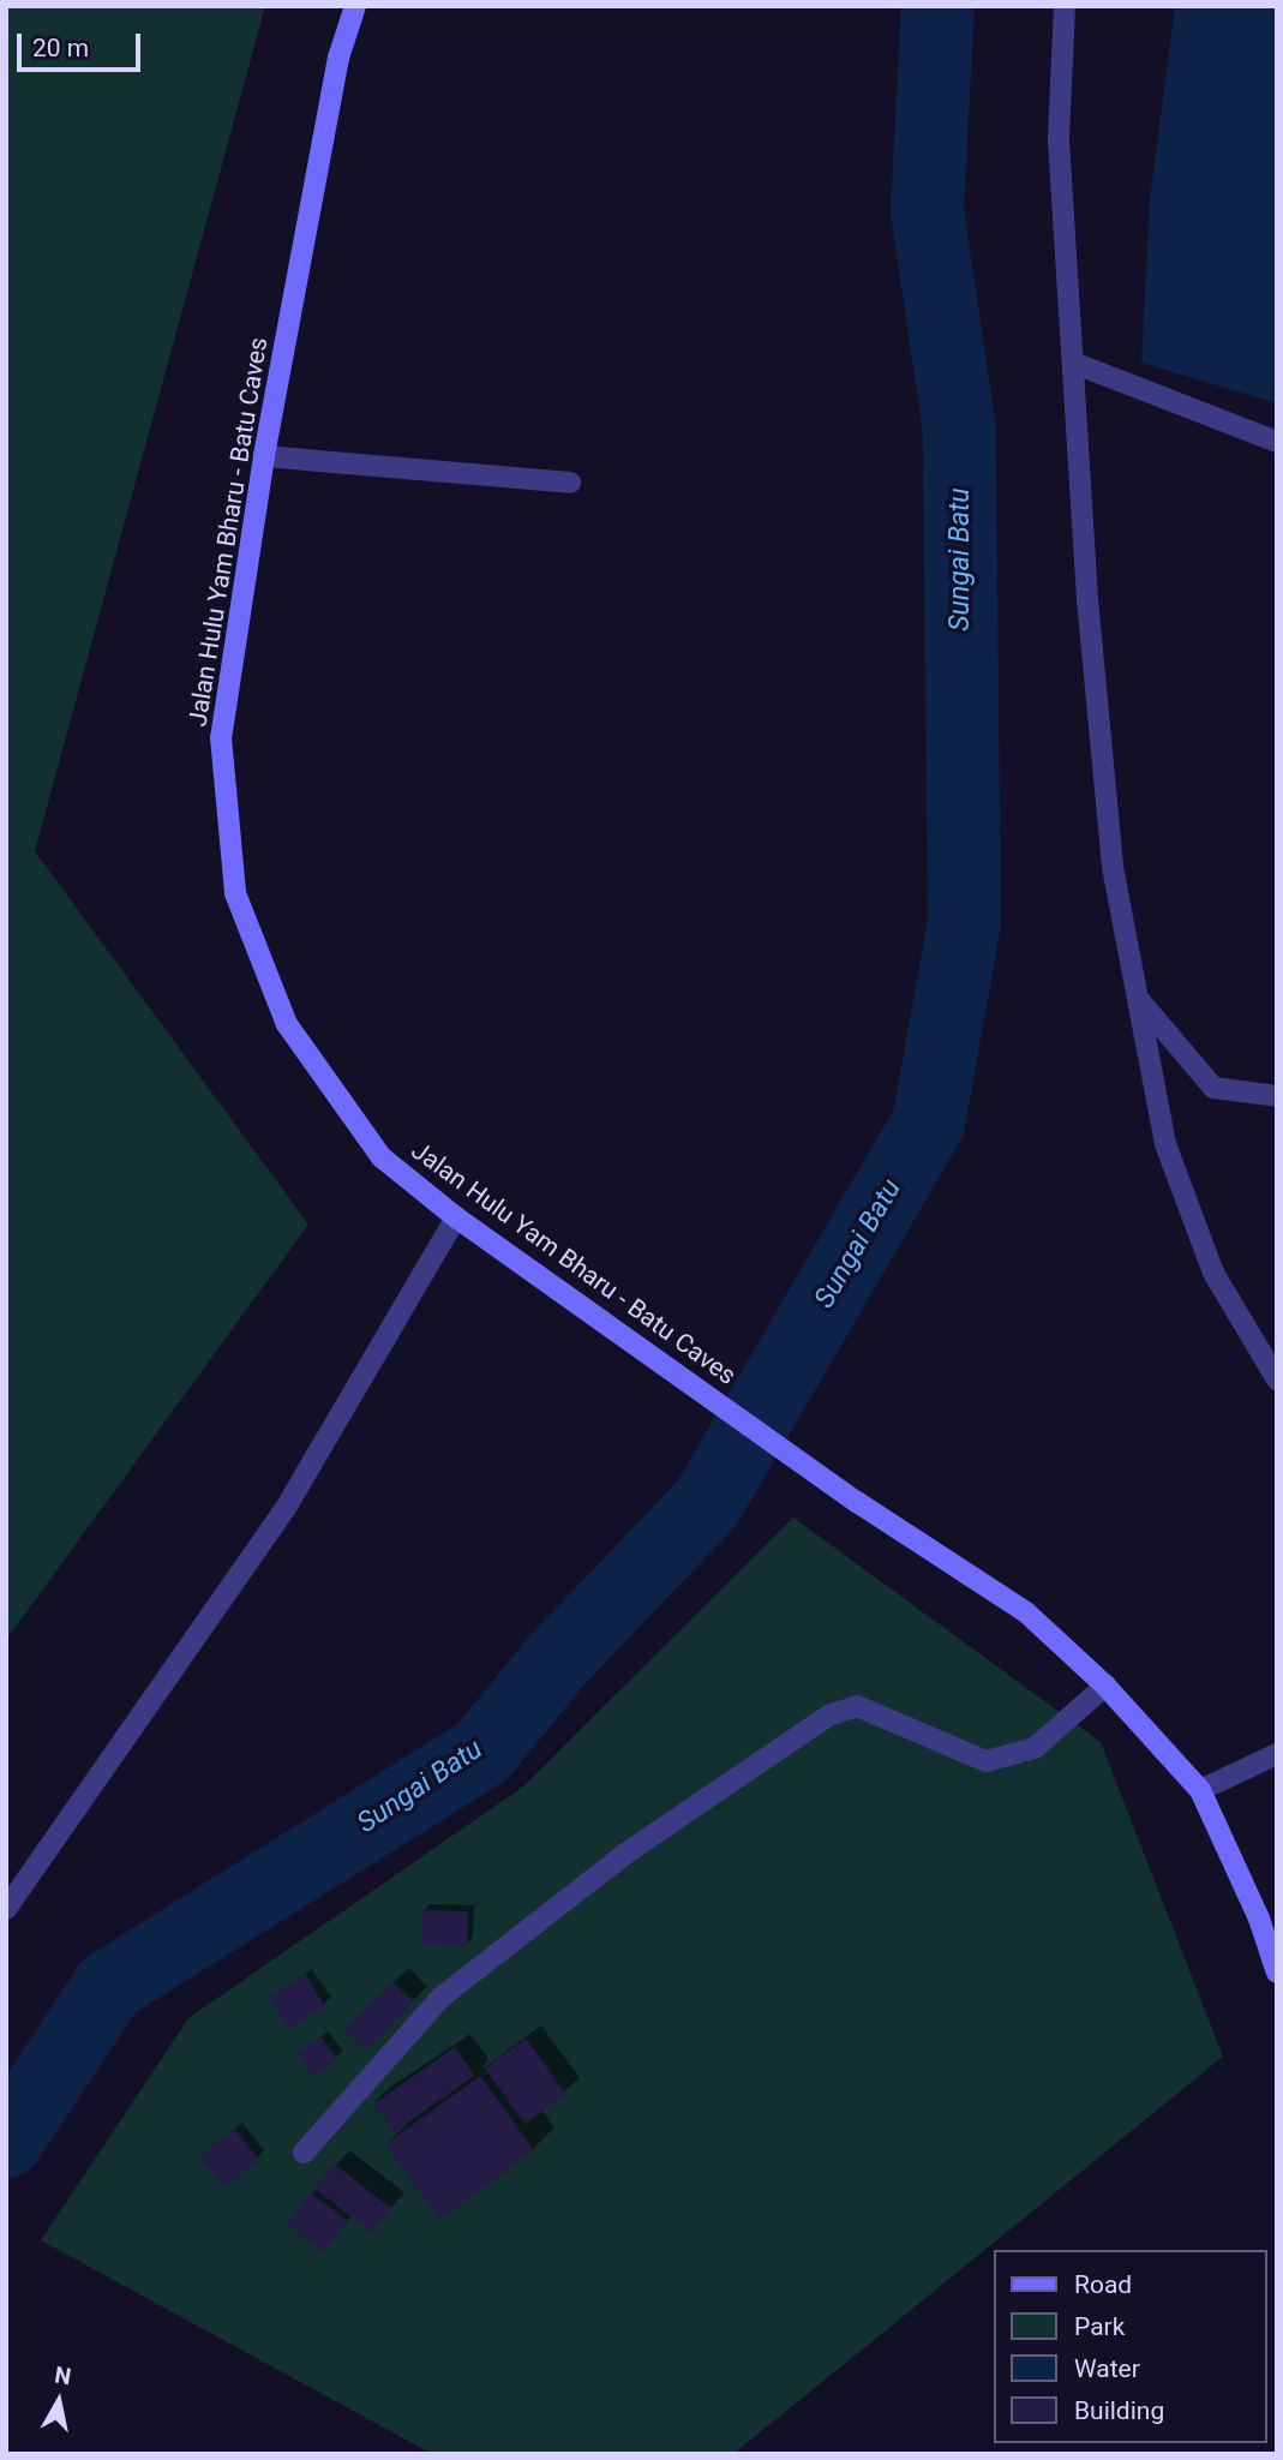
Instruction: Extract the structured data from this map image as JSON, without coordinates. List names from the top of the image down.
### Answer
{
  "streets": {
    "main road": ["Jalan Hulu Yam Bharu - Batu Caves"]
  },
  "water": ["Sungai Batu"],
  "legend": [
    "Road",
    "Park",
    "Water",
    "Building"
  ],
  "scale_bar": "20 m",
  "north": "top"
}
